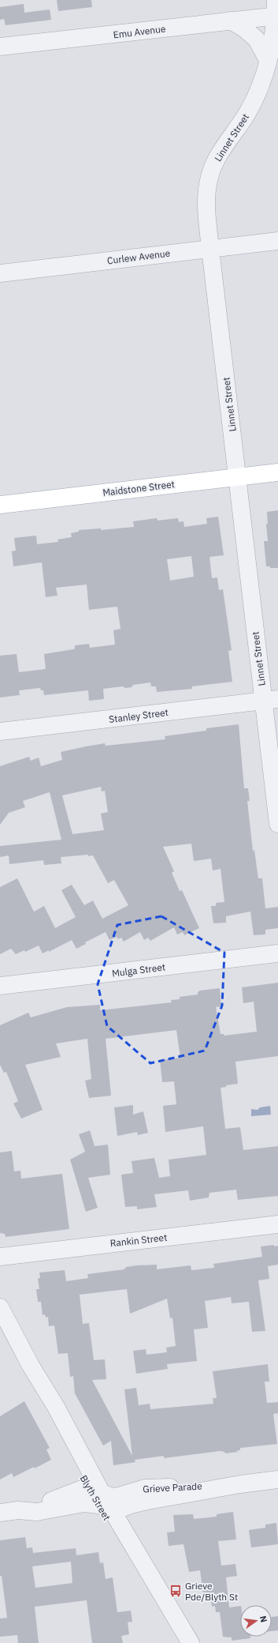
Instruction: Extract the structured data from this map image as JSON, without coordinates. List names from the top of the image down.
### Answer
{
  "streets": {
    "main road": ["Maidstone Street"],
    "street": [
      "Emu Avenue",
      "Linnet Street",
      "Curlew Avenue",
      "Stanley Street",
      "Mulga Street",
      "Rankin Street",
      "Grieve Parade",
      "Blyth Street"
    ]
  },
  "crossings": [
    ["Emu Avenue", "Linnet Street"],
    ["Linnet Street", "Curlew Avenue"],
    ["Linnet Street", "Maidstone Street"],
    ["Linnet Street", "Stanley Street"],
    ["Grieve Parade", "Blyth Street"]
  ],
  "places": {
    "bus stop": ["Grieve Pde/Blyth St"]
  },
  "north": "right"
}
